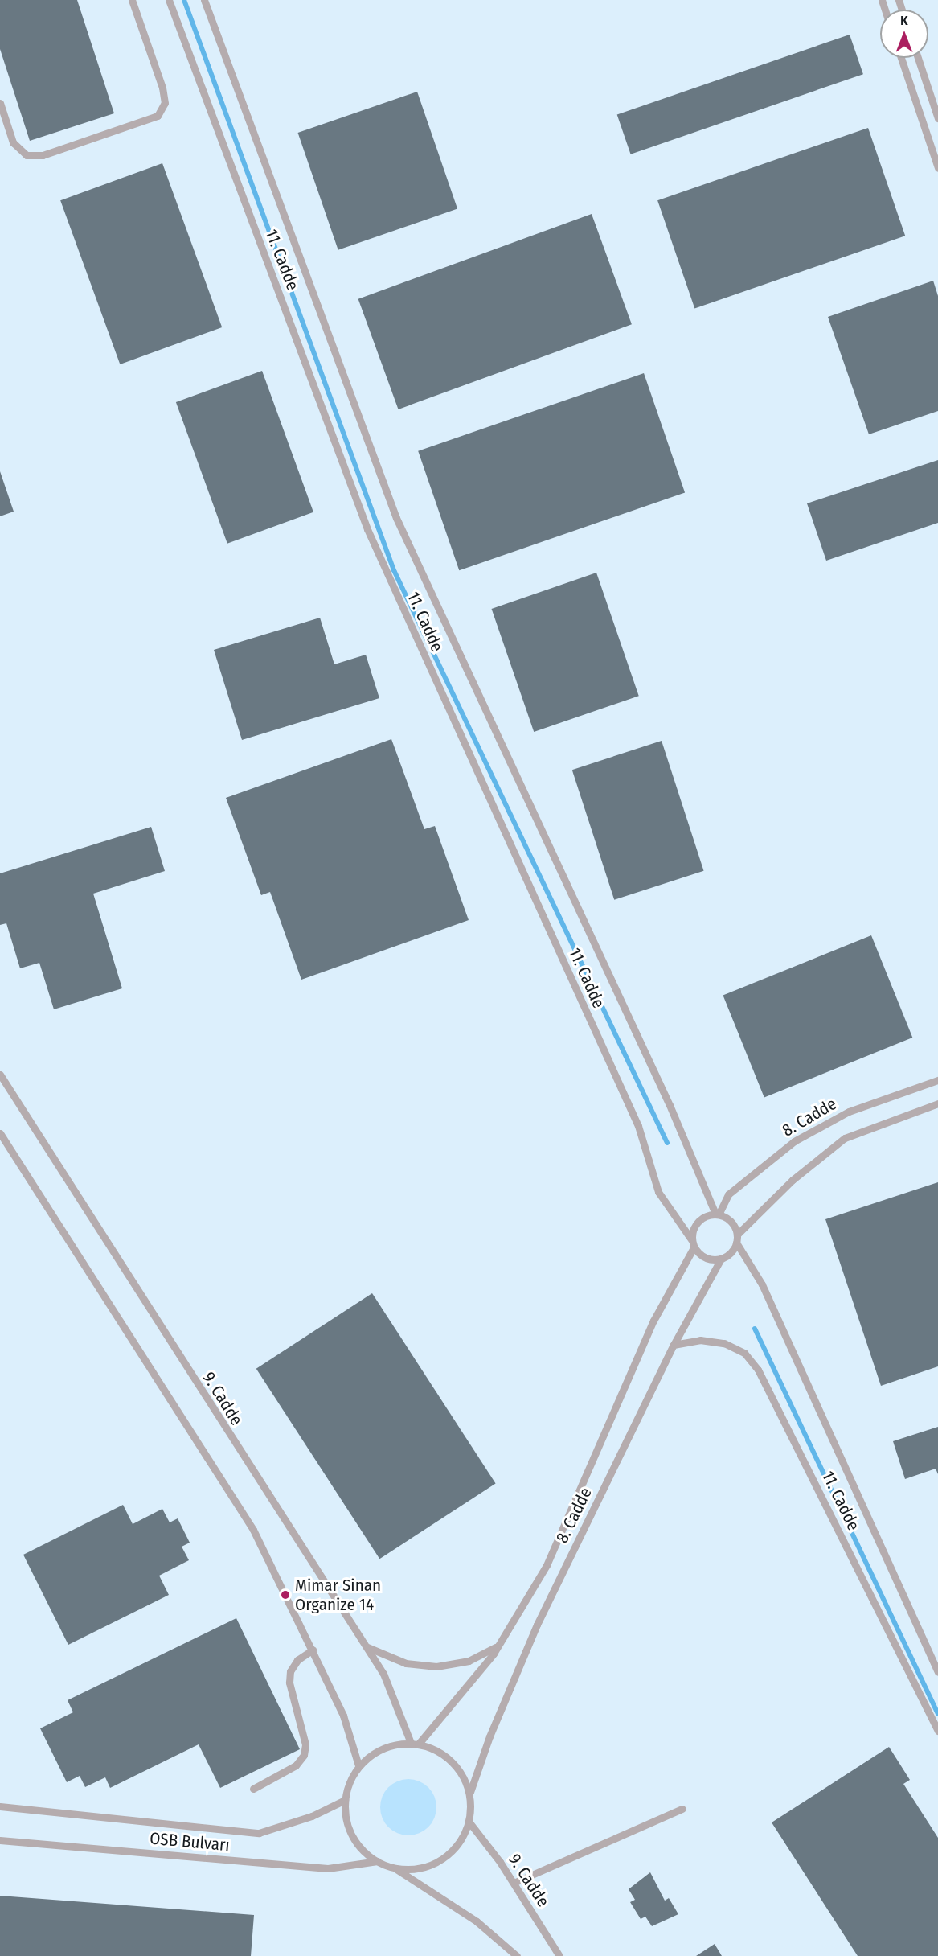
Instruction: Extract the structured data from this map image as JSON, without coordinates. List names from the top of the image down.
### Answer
{
  "streets": {
    "lane": [
      "11. Cadde",
      "8. Cadde",
      "9. Cadde",
      "OSB Bulvarı"
    ]
  },
  "crossings": [
    ["11. Cadde", "8. Cadde"],
    ["8. Cadde", "9. Cadde"],
    ["8. Cadde", "OSB Bulvarı"],
    ["9. Cadde", "OSB Bulvarı"]
  ],
  "places": ["Mimar Sinan Organize 14"],
  "north": "top"
}
